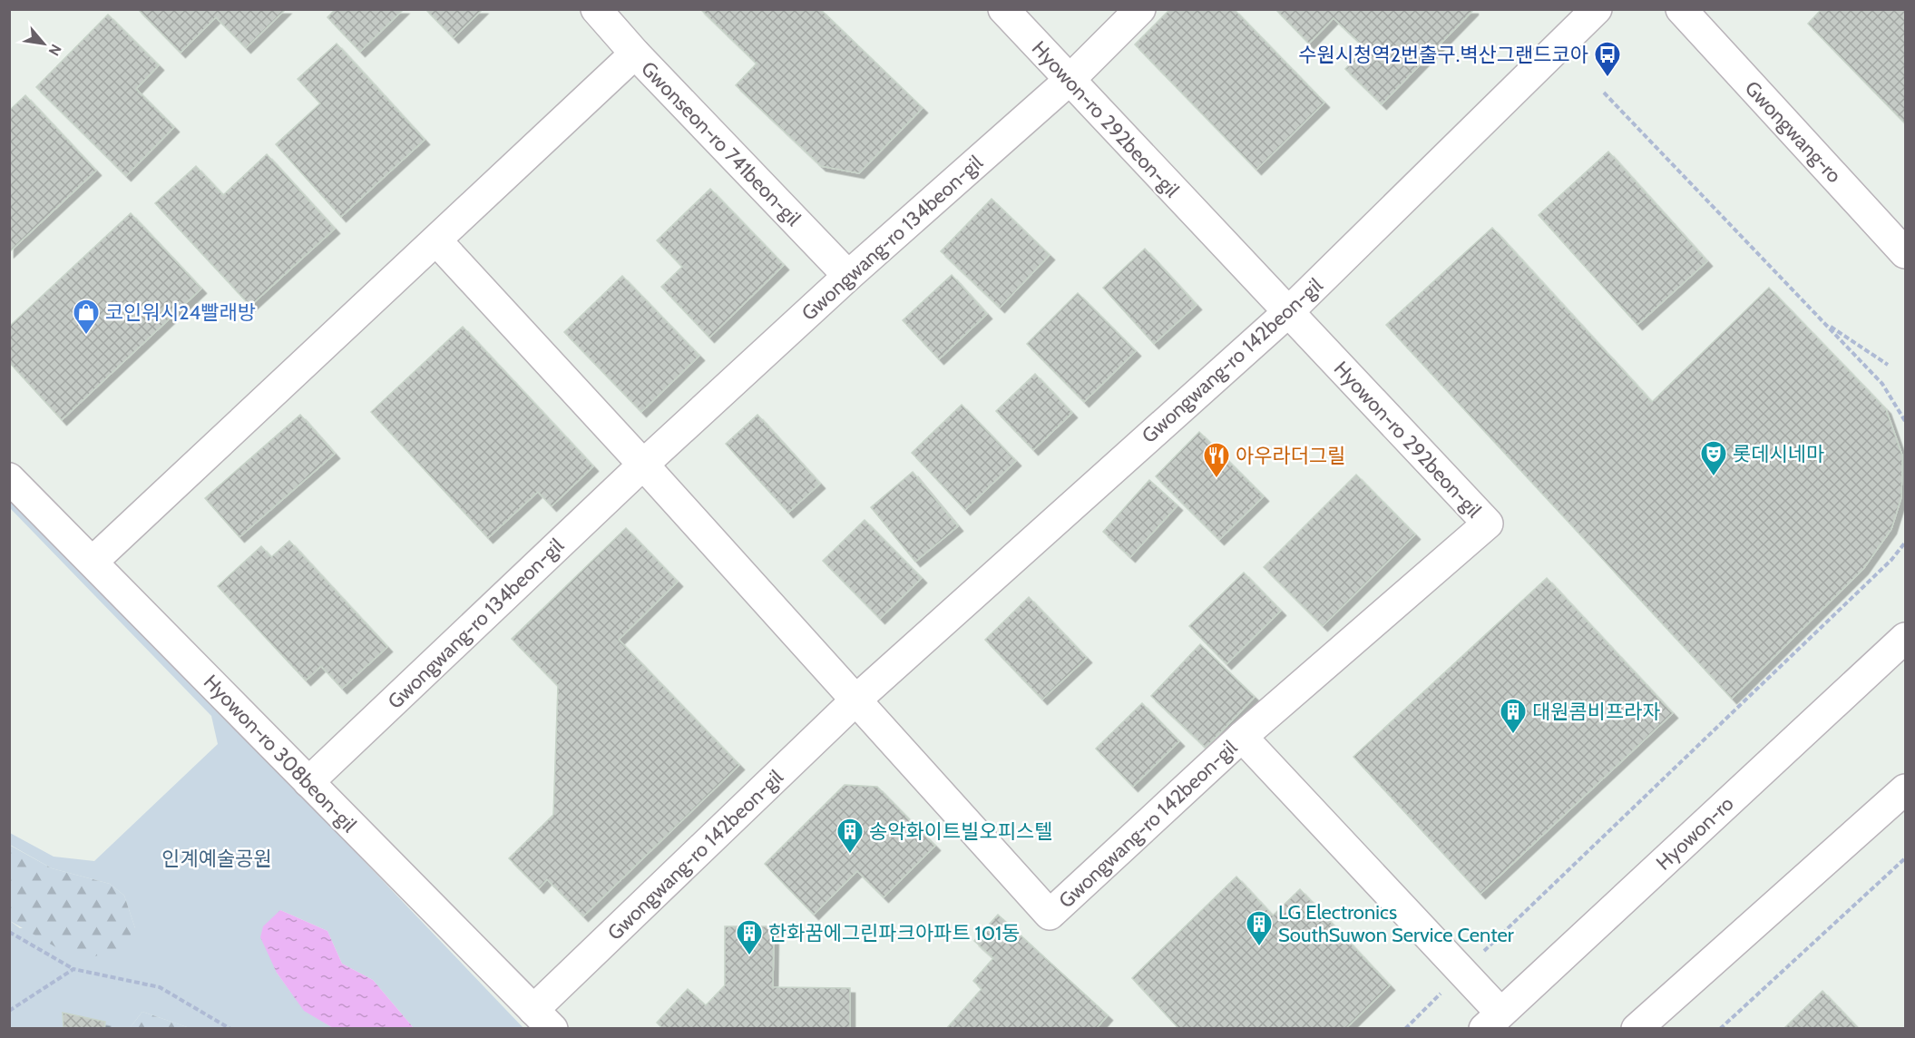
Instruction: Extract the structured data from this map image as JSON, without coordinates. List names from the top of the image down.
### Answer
{
  "streets": {
    "street": [
      "Hyowon-ro 292beon-gil",
      "Gwongwang-ro",
      "Gwonseon-ro 741beon-gil",
      "Gwongwang-ro 134beon-gil",
      "Gwongwang-ro 142beon-gil",
      "Hyowon-ro 308beon-gil",
      "Hyowon-ro"
    ]
  },
  "crossings": [
    ["Hyowon-ro 292beon-gil", "Gwongwang-ro 134beon-gil"],
    ["Hyowon-ro 292beon-gil", "Gwongwang-ro 142beon-gil"],
    ["Gwonseon-ro 741beon-gil", "Gwongwang-ro 134beon-gil"],
    ["Gwongwang-ro 134beon-gil", "Hyowon-ro 308beon-gil"],
    ["Gwongwang-ro 142beon-gil", "Hyowon-ro 308beon-gil"]
  ],
  "parks": ["인계예술공원"],
  "places": {
    "bus stop": ["수원시청역2번출구.벽산그랜드코아"],
    "shop": ["코인워시24빨래방"],
    "theatre": ["롯데시네마"],
    "restaurant": ["아우라더그릴"],
    "building": [
      "대원콤비프라자",
      "송악화이트빌오피스텔",
      "LG Electronics SouthSuwon Service Center",
      "한화꿈에그린파크아파트 101동"
    ]
  },
  "north": "bottom right"
}
